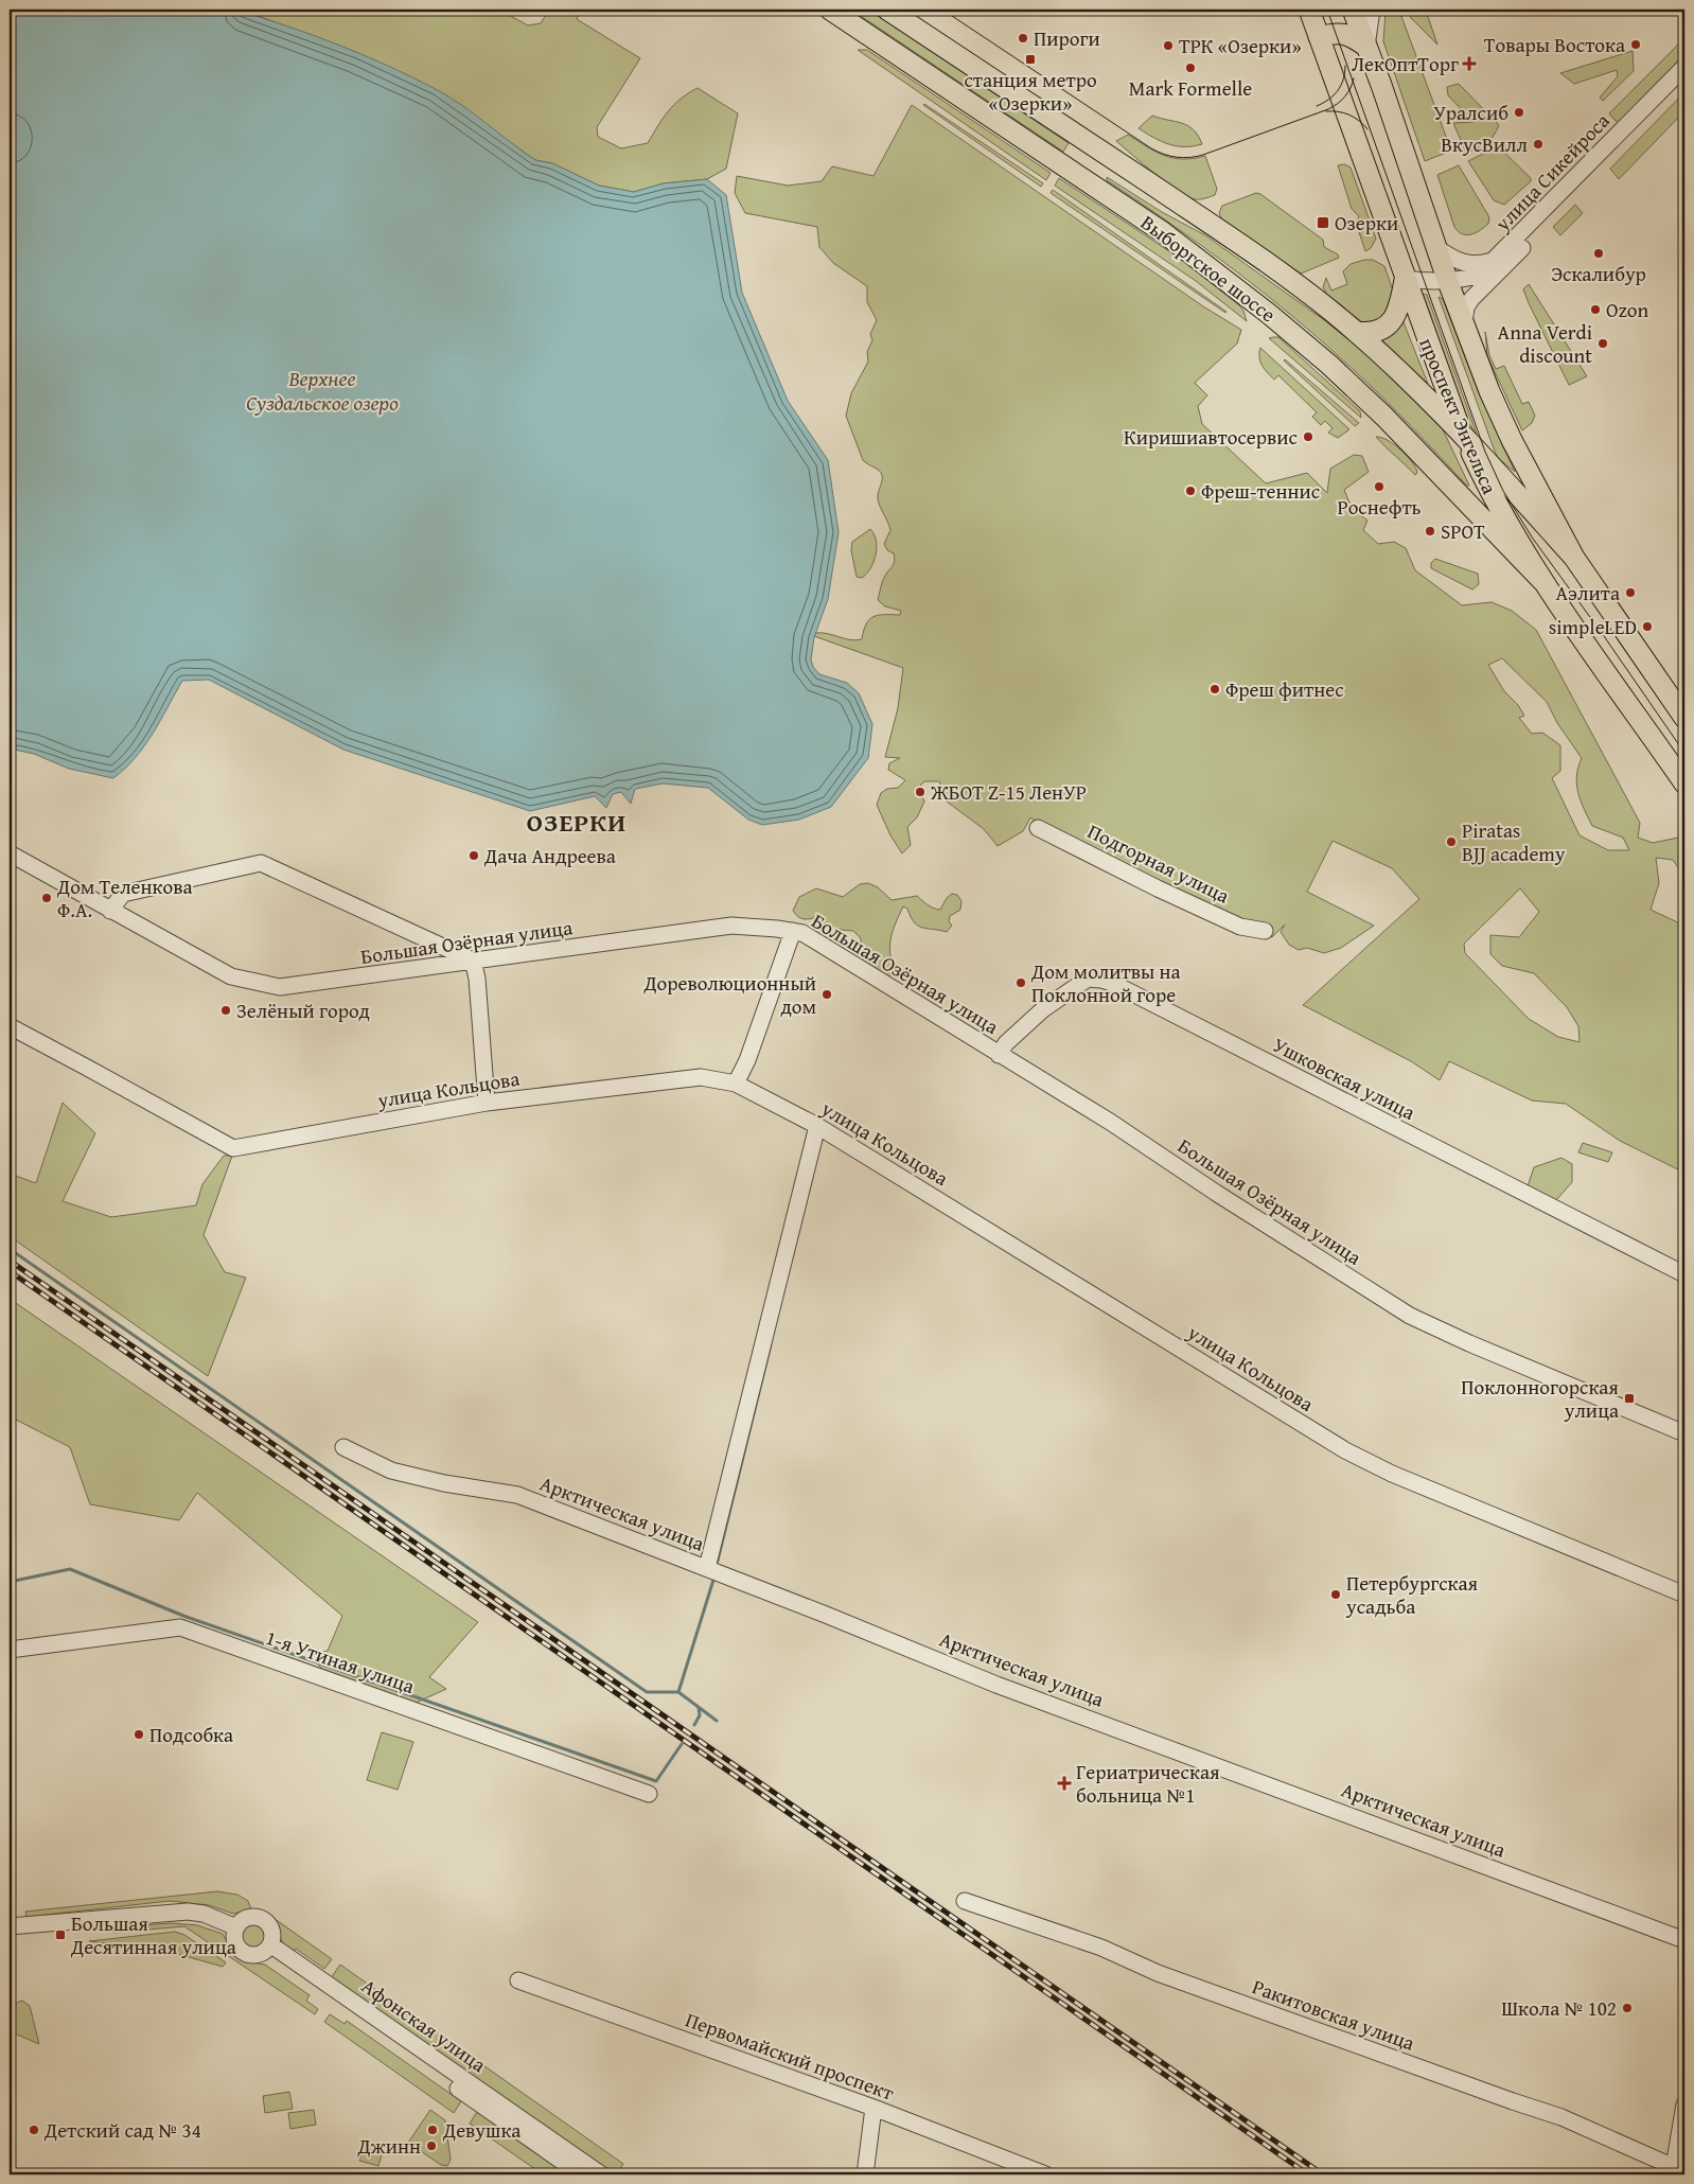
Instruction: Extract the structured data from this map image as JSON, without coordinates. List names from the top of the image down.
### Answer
{
  "streets": {
    "main road": ["Выборгское шоссе", "проспект Энгельса"],
    "street": [
      "улица Сикейроса",
      "Подгорная улица",
      "Большая Озёрная улица",
      "Ушковская улица",
      "улица Кольцова",
      "Арктическая улица",
      "1-я Утиная улица",
      "Ракитовская улица",
      "Афонская улица",
      "Первомайский проспект"
    ]
  },
  "crossings": [
    ["улица Сикейроса", "проспект Энгельса"],
    ["Выборгское шоссе", "проспект Энгельса"],
    ["Большая Озёрная улица", "Ушковская улица"]
  ],
  "districts": ["ОЗЕРКИ"],
  "water": ["Верхнее Суздальское озеро"],
  "places": {
    "other": [
      "Пироги",
      "Товары Востока",
      "ТРК «Озерки»",
      "Mark Formelle",
      "Уралсиб",
      "ВкусВилл",
      "Эскалибур",
      "Ozon",
      "Anna Verdi discount",
      "Киришиавтосервис",
      "Роснефть",
      "Фреш-теннис",
      "SPOT",
      "Аэлита",
      "simpleLED",
      "Фреш фитнес",
      "ЖБОТ Z-15 ЛенУР",
      "Piratas BJJ academy",
      "Дача Андреева",
      "Дом Теленкова Ф.А.",
      "Дом молитвы на Поклонной горе",
      "Дореволюционный дом",
      "Зелёный город",
      "Петербургская усадьба",
      "Подсобка",
      "Школа № 102",
      "Детский сад № 34",
      "Девушка",
      "Джинн"
    ],
    "transit": [
      "станция метро «Озерки»",
      "Озерки",
      "Поклонногорская улица",
      "Большая Десятинная улица"
    ],
    "health": ["ЛекОптТорг", "Гериатрическая больница №1"]
  }
}
